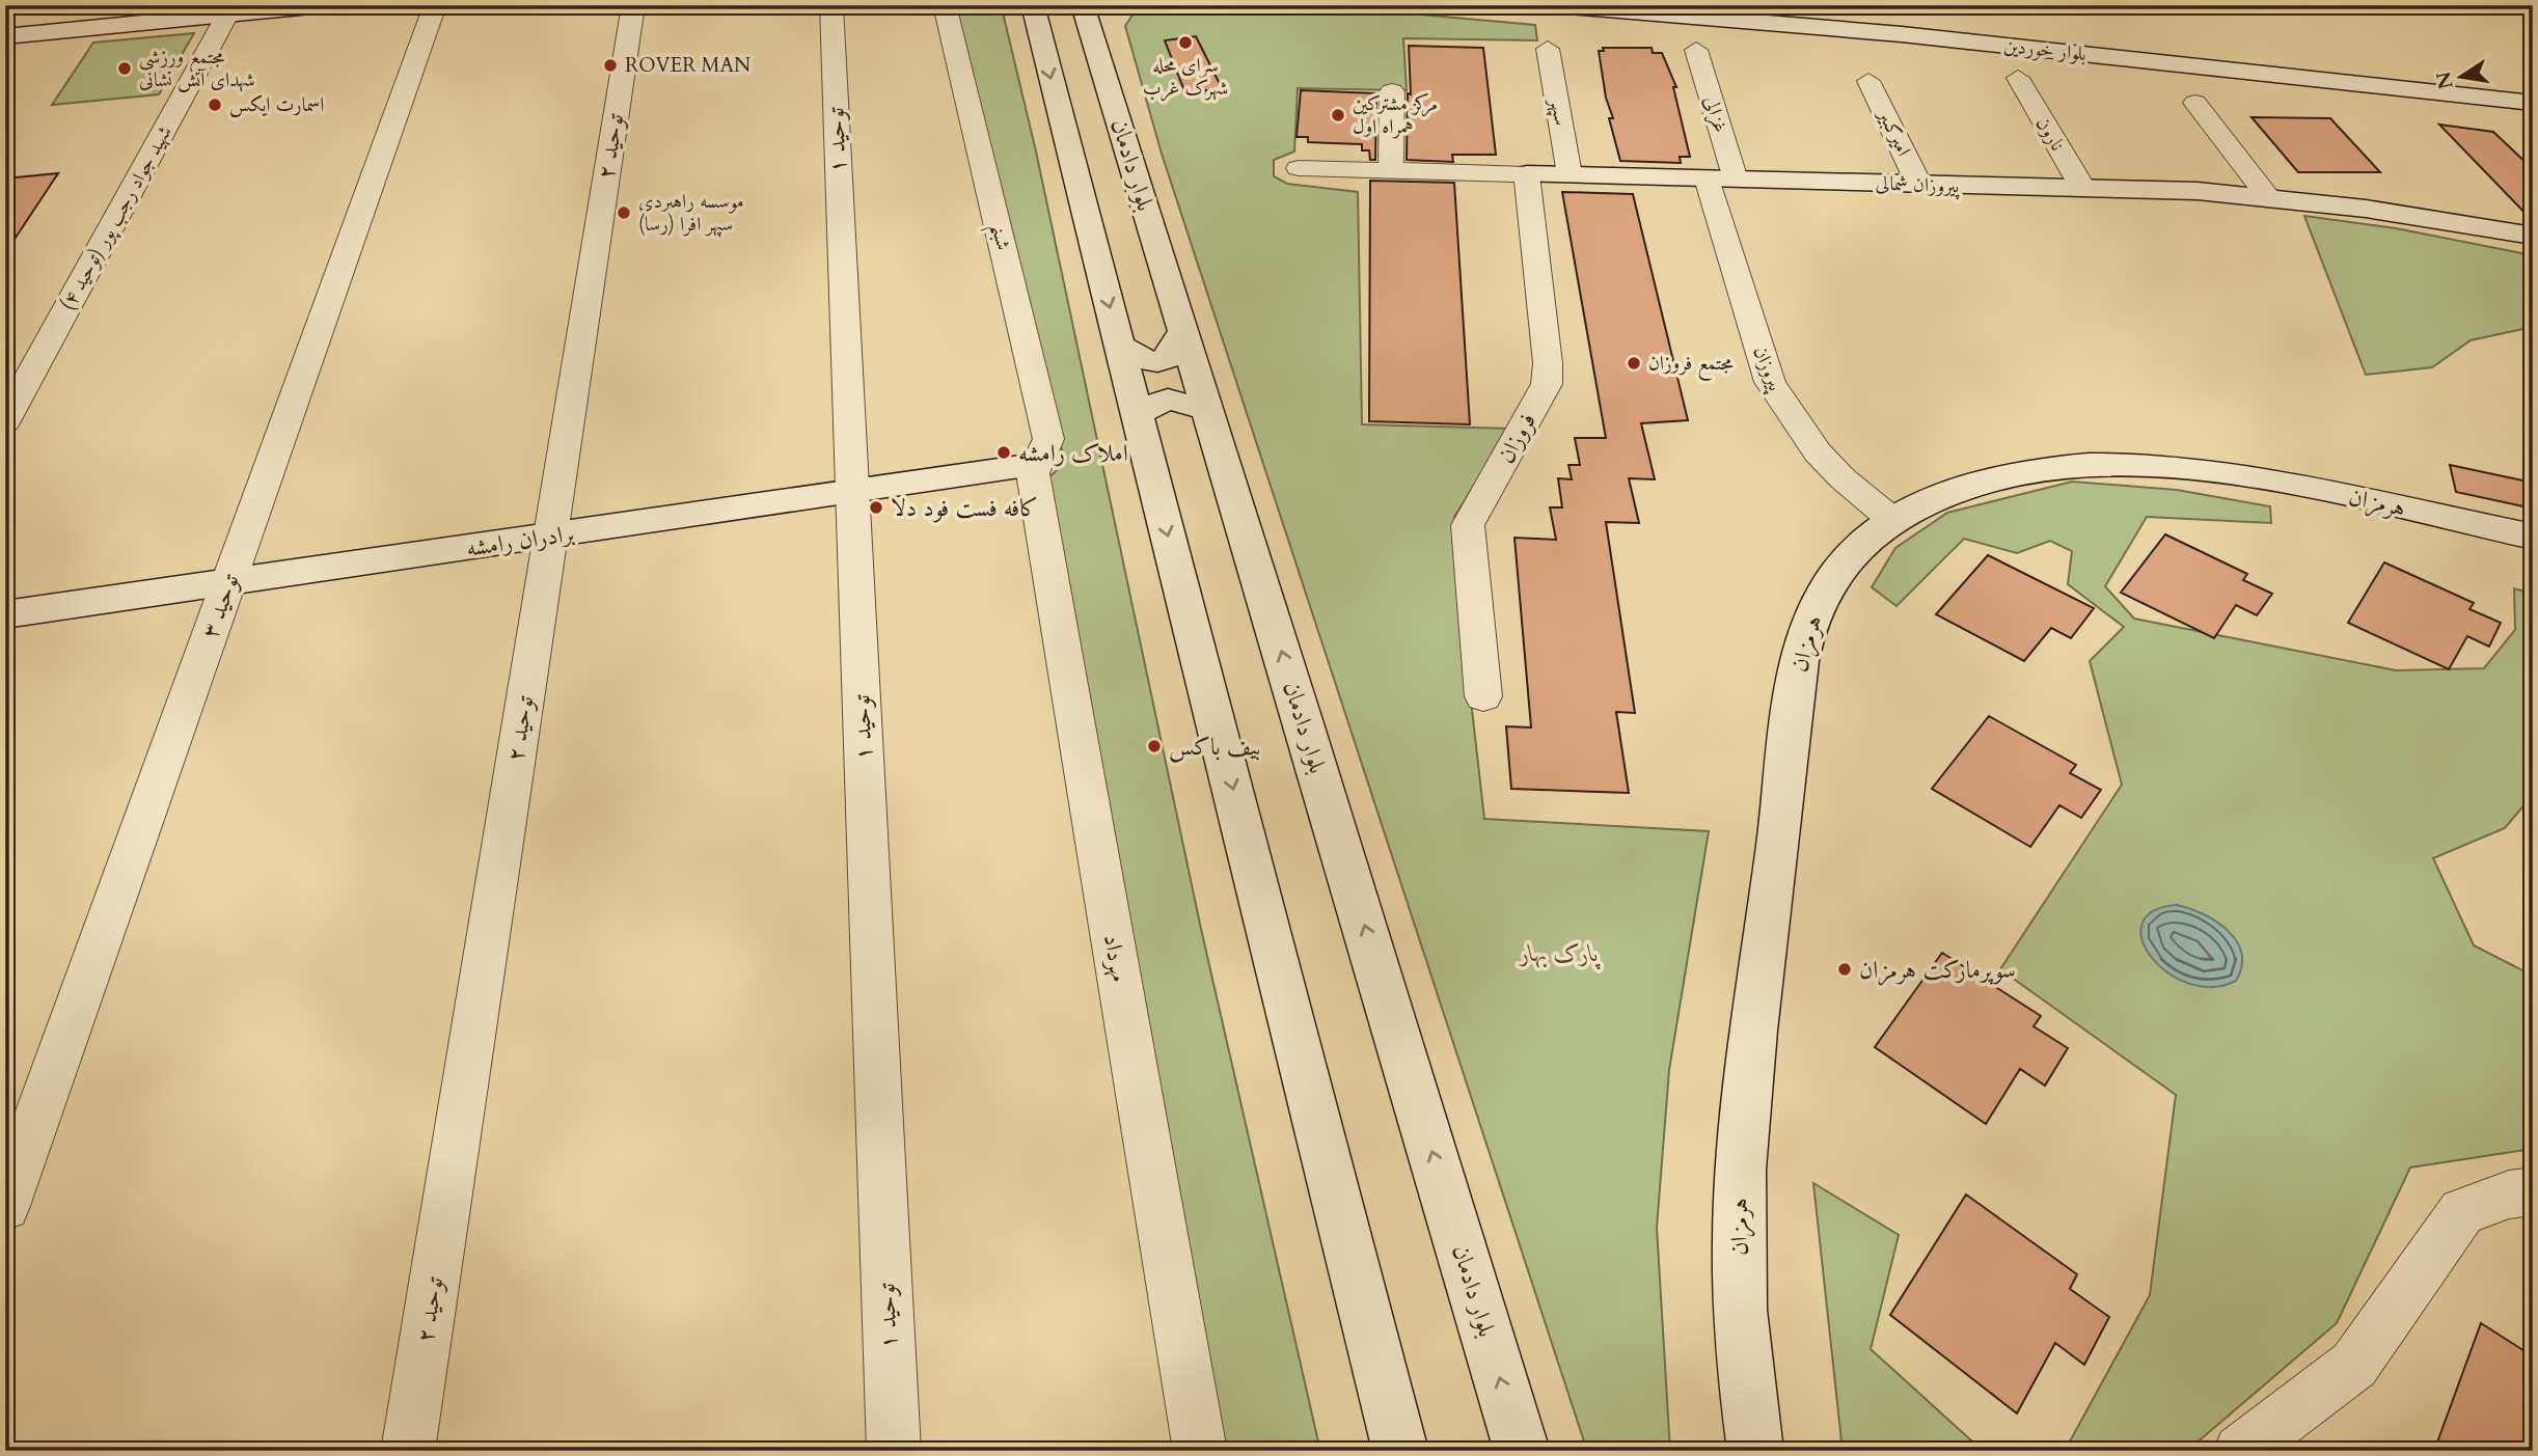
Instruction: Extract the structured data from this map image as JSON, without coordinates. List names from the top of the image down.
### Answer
{
  "streets": {
    "main road": [
      "بلوار خوردین",
      "بلوار دادمان",
      "پیروزان شمالی",
      "هرمزان",
      "برادران رامشه"
    ],
    "street": [
      "سپهر",
      "غزالی",
      "امیرکبیر",
      "نارون",
      "توحید ۱",
      "توحید ۲",
      "شهید جواد رجب پور (توحید ۴)",
      "شبنم",
      "پیروزان",
      "فروزان",
      "توحید ۳",
      "مهرداد"
    ]
  },
  "crossings": [
    ["سپهر", "پیروزان شمالی"],
    ["غزالی", "پیروزان شمالی"],
    ["غزالی", "پیروزان"],
    ["امیرکبیر", "پیروزان شمالی"],
    ["نارون", "پیروزان شمالی"],
    ["توحید ۱", "برادران رامشه"],
    ["توحید ۲", "برادران رامشه"],
    ["پیروزان شمالی", "پیروزان"],
    ["پیروزان شمالی", "فروزان"],
    ["شبنم", "برادران رامشه"],
    ["شبنم", "مهرداد"],
    ["پیروزان", "هرمزان"],
    ["برادران رامشه", "توحید ۳"],
    ["برادران رامشه", "مهرداد"]
  ],
  "parks": ["پارک بهار"],
  "places": [
    "سرای محله شهرک غرب",
    "ROVER MAN",
    "مجتمع ورزشی شهدای آتش نشانی",
    "اسمارت ایکس",
    "مرکز مشترکین همراه اول",
    "موسسه راهبردی سپهر افرا (رسا)",
    "مجتمع فروزان",
    "املاک رامشه",
    "کافه فست فود دلا",
    "بیف باکس",
    "سوپرمارکت هرمزان"
  ],
  "north": "left"
}
